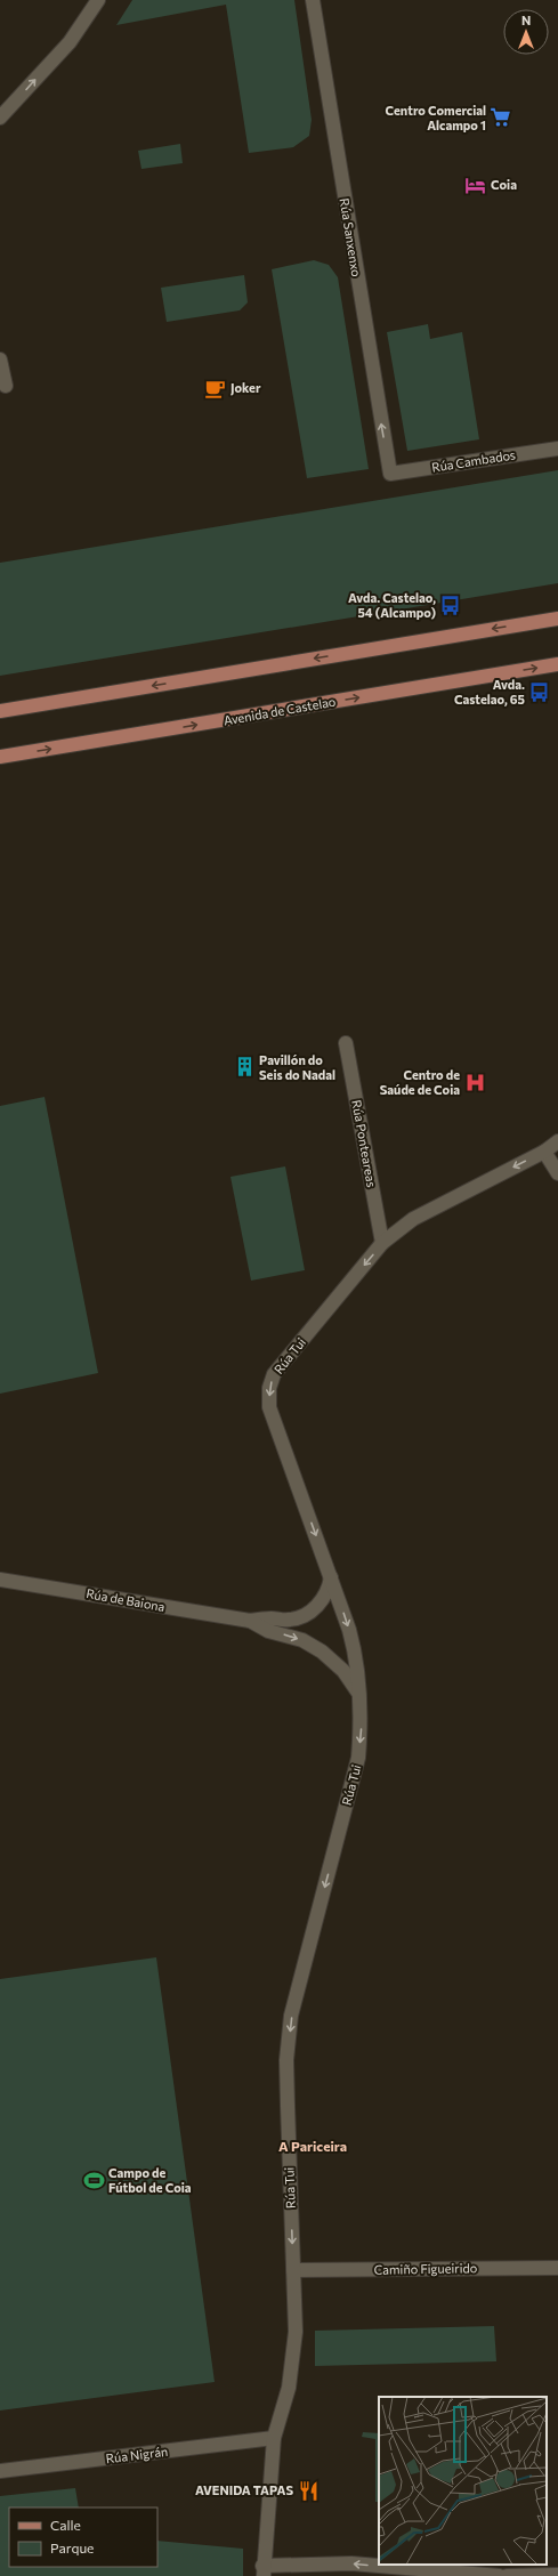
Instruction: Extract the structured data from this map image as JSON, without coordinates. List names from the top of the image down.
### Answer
{
  "streets": {
    "main road": ["Avenida de Castelao"],
    "street": [
      "Rúa Sanxenxo",
      "Rúa Cambados",
      "Rúa Ponteareas",
      "Rúa Tui",
      "Rúa de Baiona",
      "Camiño Figueirido",
      "Rúa Nigrán"
    ]
  },
  "crossings": [
    ["Rúa Sanxenxo", "Rúa Cambados"],
    ["Rúa Ponteareas", "Rúa Tui"],
    ["Rúa Tui", "Rúa de Baiona"],
    ["Rúa Tui", "Camiño Figueirido"],
    ["Rúa Tui", "Rúa Nigrán"]
  ],
  "one_way": ["Rúa Sanxenxo", "Rúa Tui"],
  "districts": ["A Pariceira"],
  "places": {
    "supermarket": ["Centro Comercial Alcampo 1"],
    "hotel": ["Coia"],
    "cafe": ["Joker"],
    "bus stop": ["Avda. Castelao, 54 (Alcampo)", "Avda. Castelao, 65"],
    "building": ["Pavillón do Seis do Nadal"],
    "hospital": ["Centro de Saúde de Coia"],
    "sports": ["Campo de Fútbol de Coia"],
    "restaurant": ["AVENIDA TAPAS"]
  },
  "legend": ["Calle", "Parque"],
  "north": "top"
}
